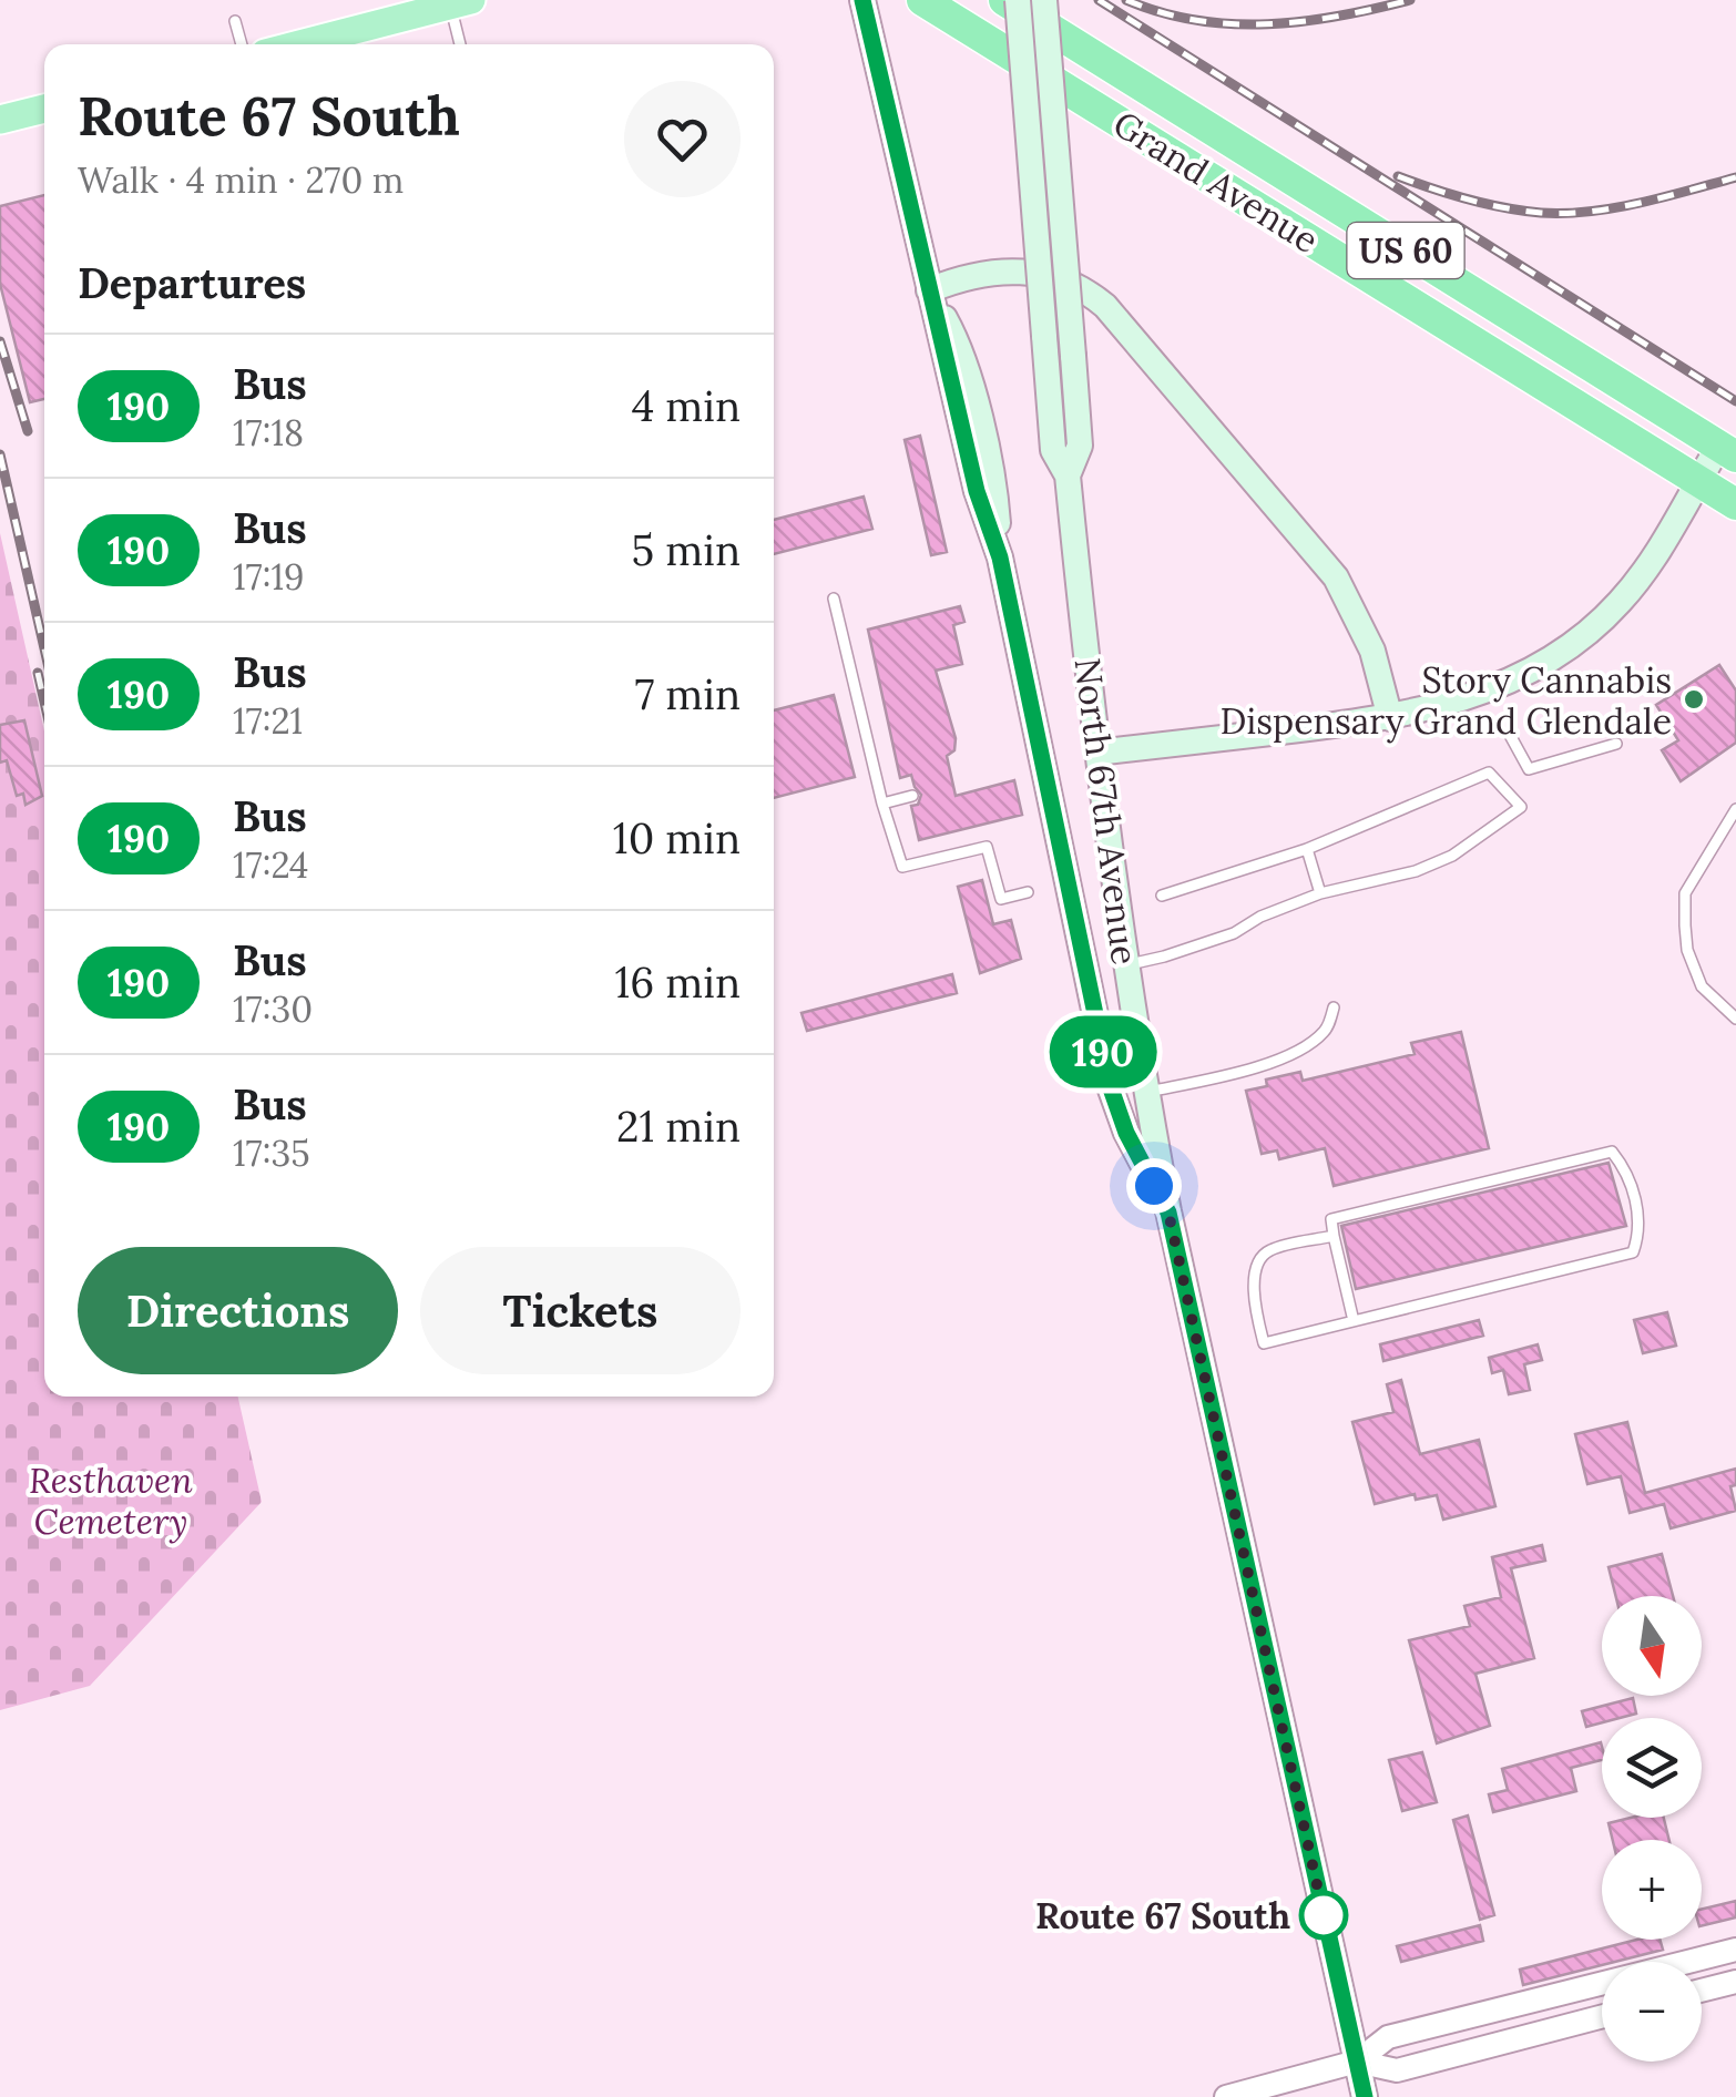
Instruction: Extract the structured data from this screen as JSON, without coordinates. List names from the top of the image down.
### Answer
{
  "streets": {
    "highway": ["Grand Avenue", "US 60"],
    "main road": ["North 67th Avenue"]
  },
  "crossings": [
    ["Grand Avenue", "North 67th Avenue"]
  ],
  "parks": ["Resthaven Cemetery"],
  "places": ["Story Cannabis Dispensary Grand Glendale", "Route 67 South"],
  "lines": ["bus line 190"],
  "north": "bottom",
  "page": {
    "on_map": "190",
    "heading": [
      ["Route 67 South", "Walk · 4 min · 270 m"],
      "Departures"
    ],
    "list": [
      {
        "mark": "190",
        "name": "Bus",
        "note": "17:18",
        "value": "4 min"
      },
      {
        "mark": "190",
        "name": "Bus",
        "note": "17:19",
        "value": "5 min"
      },
      {
        "mark": "190",
        "name": "Bus",
        "note": "17:21",
        "value": "7 min"
      },
      {
        "mark": "190",
        "name": "Bus",
        "note": "17:24",
        "value": "10 min"
      },
      {
        "mark": "190",
        "name": "Bus",
        "note": "17:30",
        "value": "16 min"
      },
      {
        "mark": "190",
        "name": "Bus",
        "note": "17:35",
        "value": "21 min"
      }
    ],
    "buttons": ["Directions", "Tickets"],
    "map_buttons": ["+", "−"]
  }
}
